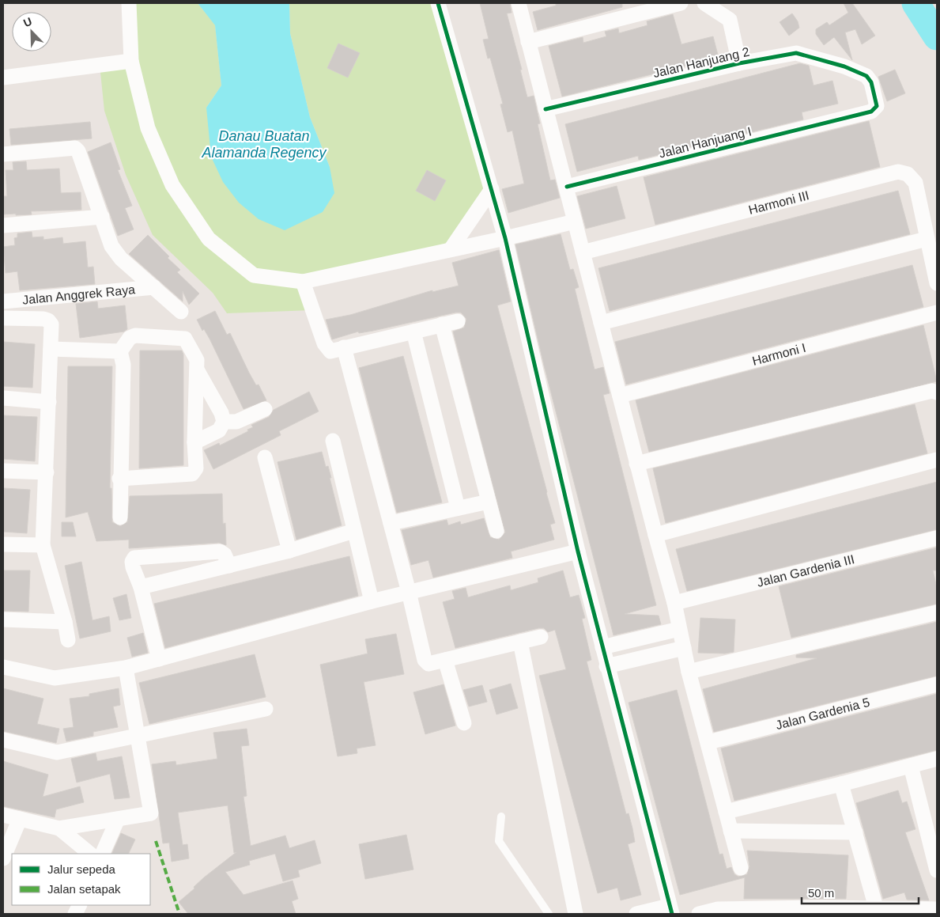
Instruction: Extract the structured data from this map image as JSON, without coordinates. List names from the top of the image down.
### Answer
{
  "streets": {
    "street": [
      "Jalan Hanjuang 2",
      "Jalan Hanjuang I",
      "Harmoni III",
      "Jalan Anggrek Raya",
      "Harmoni I",
      "Jalan Gardenia III",
      "Jalan Gardenia 5"
    ]
  },
  "crossings": [
    ["Jalan Hanjuang 2", "Jalan Hanjuang I"]
  ],
  "water": ["Danau Buatan Alamanda Regency"],
  "legend": ["Jalur sepeda", "Jalan setapak"],
  "scale_bar": "50 m",
  "north": "top left"
}
